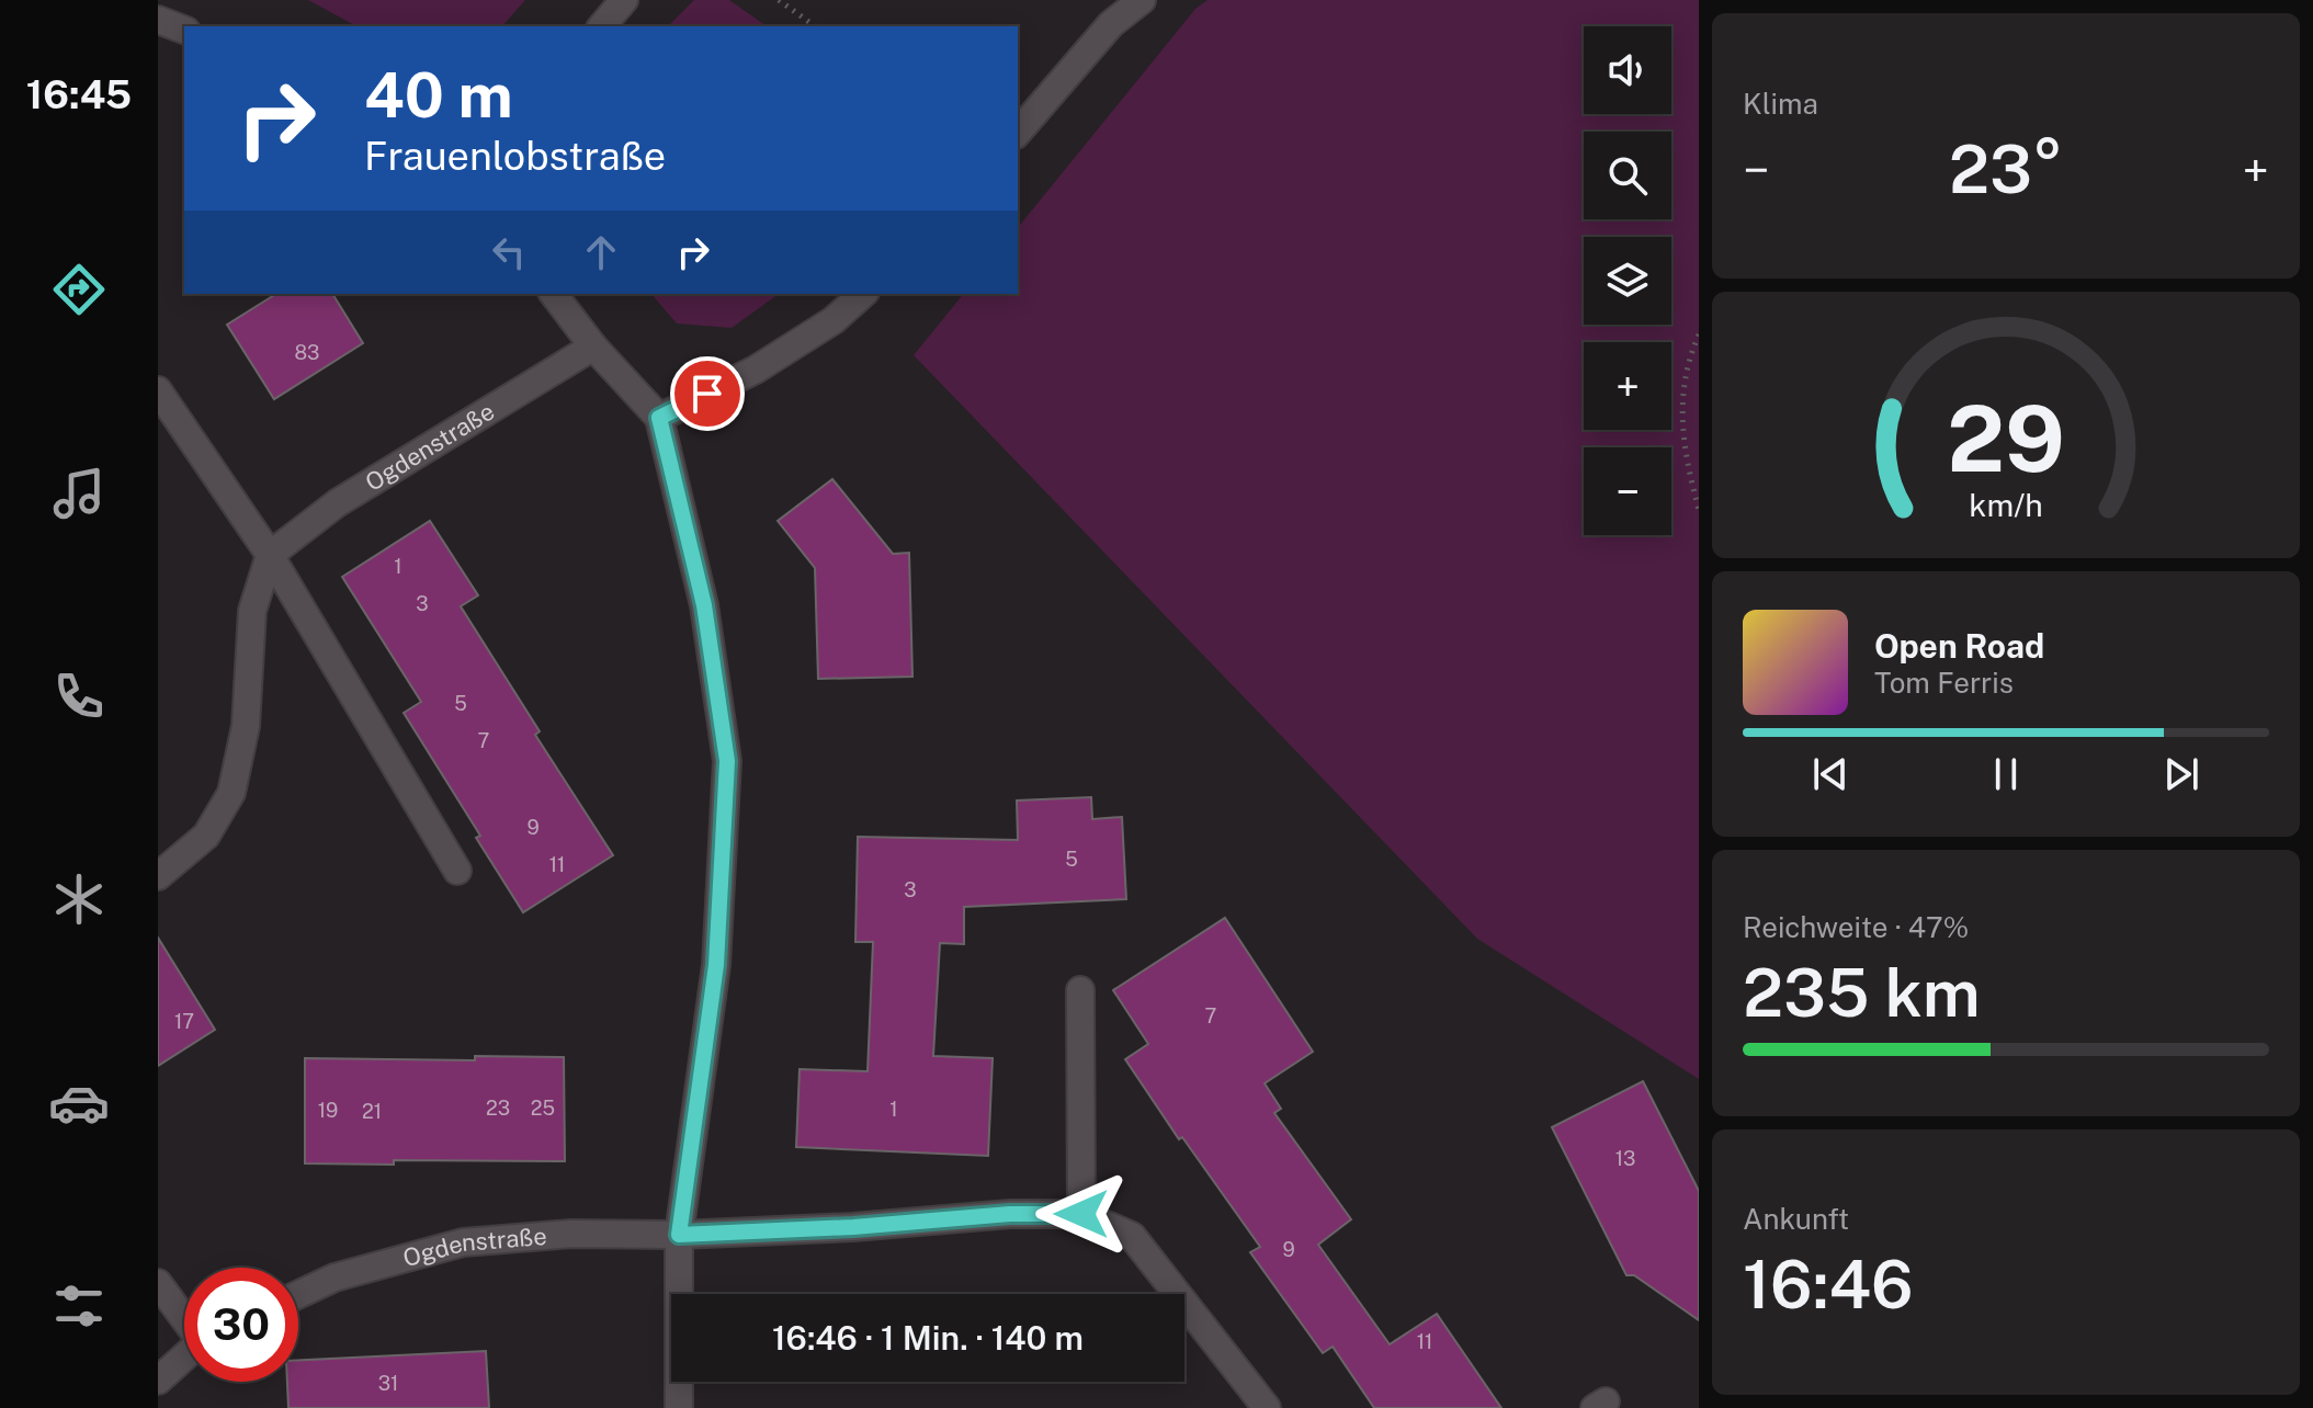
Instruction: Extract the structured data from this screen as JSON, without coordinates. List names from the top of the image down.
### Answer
{
  "streets": {
    "street": ["Ogdenstraße"]
  },
  "house_numbers": [
    "83",
    "1",
    "3",
    "5",
    "7",
    "9",
    "5",
    "11",
    "3",
    "7",
    "17",
    "23",
    "25",
    "1",
    "19",
    "21",
    "13",
    "9",
    "11",
    "31"
  ],
  "page": {
    "tabs": "16:45",
    "tile": [
      "Klima",
      ["Reichweite · 47%", "235 km"],
      ["Ankunft", "16:46"]
    ],
    "map_buttons": ["+", "−"],
    "turn": ["40 m", "Frauenlobstraße"],
    "heat": ["−", "23°", "+"],
    "song": ["Open Road", "Tom Ferris"],
    "limit": "30",
    "trip": "16:46 · 1 Min. · 140 m",
    "gauge": ["29", "km/h"]
  }
}
